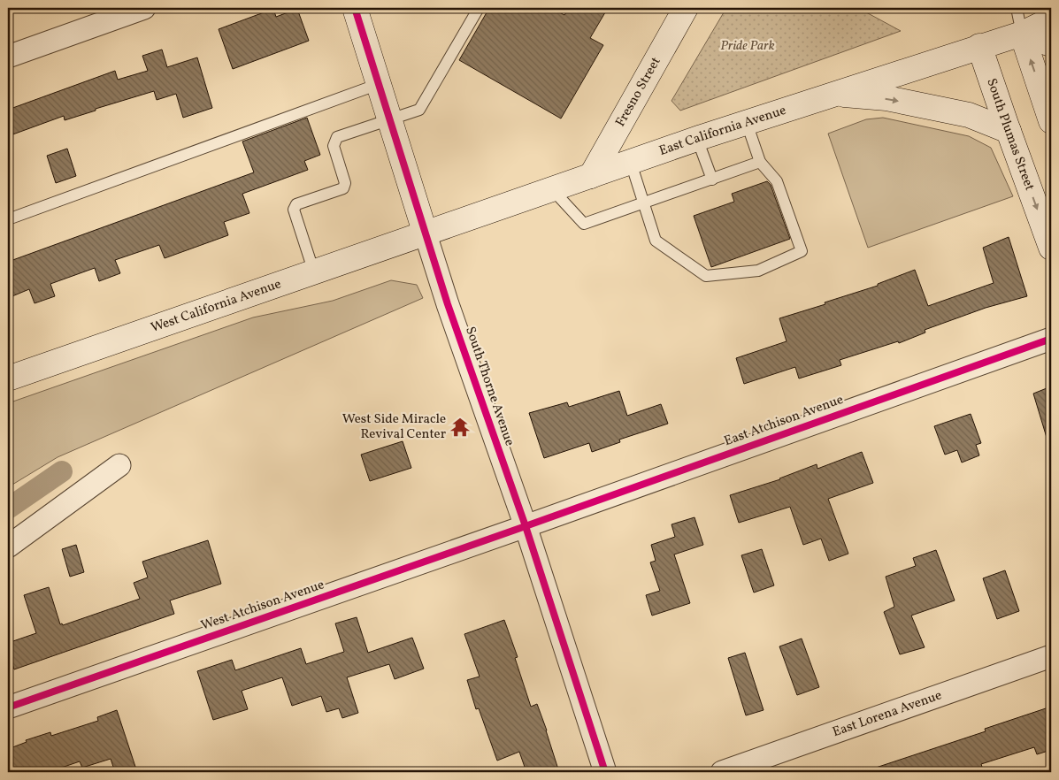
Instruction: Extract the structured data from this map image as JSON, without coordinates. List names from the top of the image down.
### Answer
{
  "streets": {
    "main road": [
      "Fresno Street",
      "East California Avenue",
      "South Plumas Street",
      "West California Avenue",
      "South Thorne Avenue"
    ],
    "street": ["East Atchison Avenue", "West Atchison Avenue", "East Lorena Avenue"]
  },
  "crossings": [
    ["Fresno Street", "East California Avenue"],
    ["East California Avenue", "South Plumas Street"],
    ["East California Avenue", "West California Avenue"],
    ["East California Avenue", "South Thorne Avenue"],
    ["West California Avenue", "South Thorne Avenue"],
    ["South Thorne Avenue", "East Atchison Avenue"],
    ["South Thorne Avenue", "West Atchison Avenue"],
    ["East Atchison Avenue", "West Atchison Avenue"]
  ],
  "one_way": ["South Plumas Street"],
  "parks": ["Pride Park"],
  "places": {
    "temple": ["West Side Miracle Revival Center"]
  }
}
